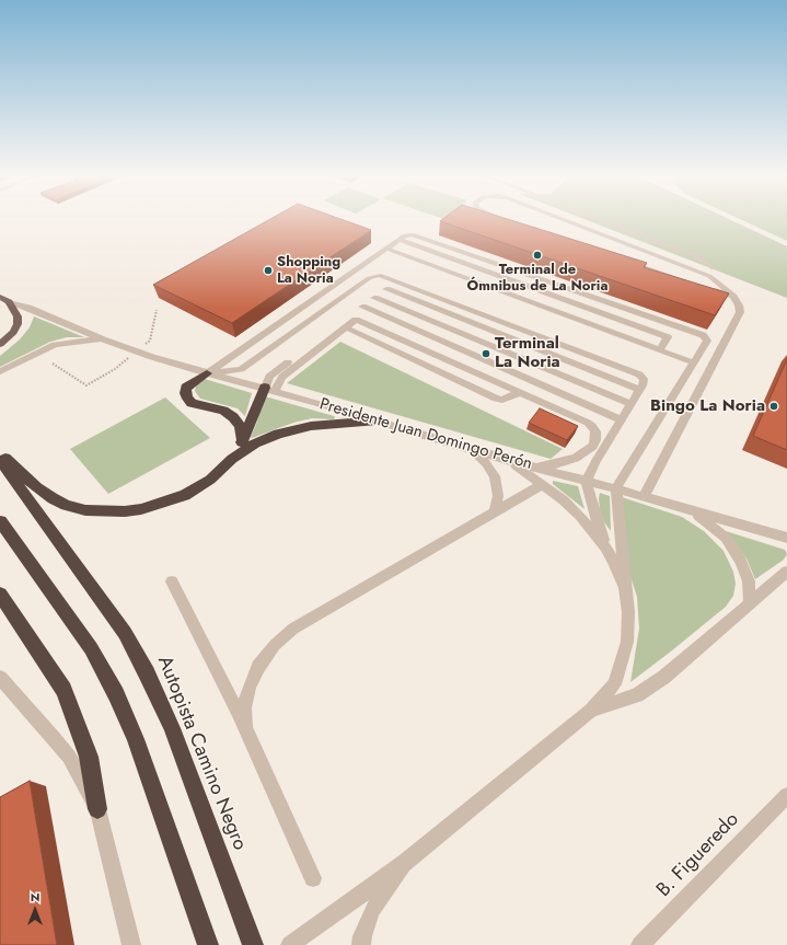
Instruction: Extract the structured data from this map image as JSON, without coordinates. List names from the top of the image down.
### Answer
{
  "streets": {
    "highway": ["Autopista Camino Negro"],
    "street": ["Presidente Juan Domingo Perón", "B. Figueredo"]
  },
  "places": [
    "Terminal de Ómnibus de La Noria",
    "Shopping La Noria",
    "Terminal La Noria",
    "Bingo La Noria"
  ],
  "north": "top"
}
